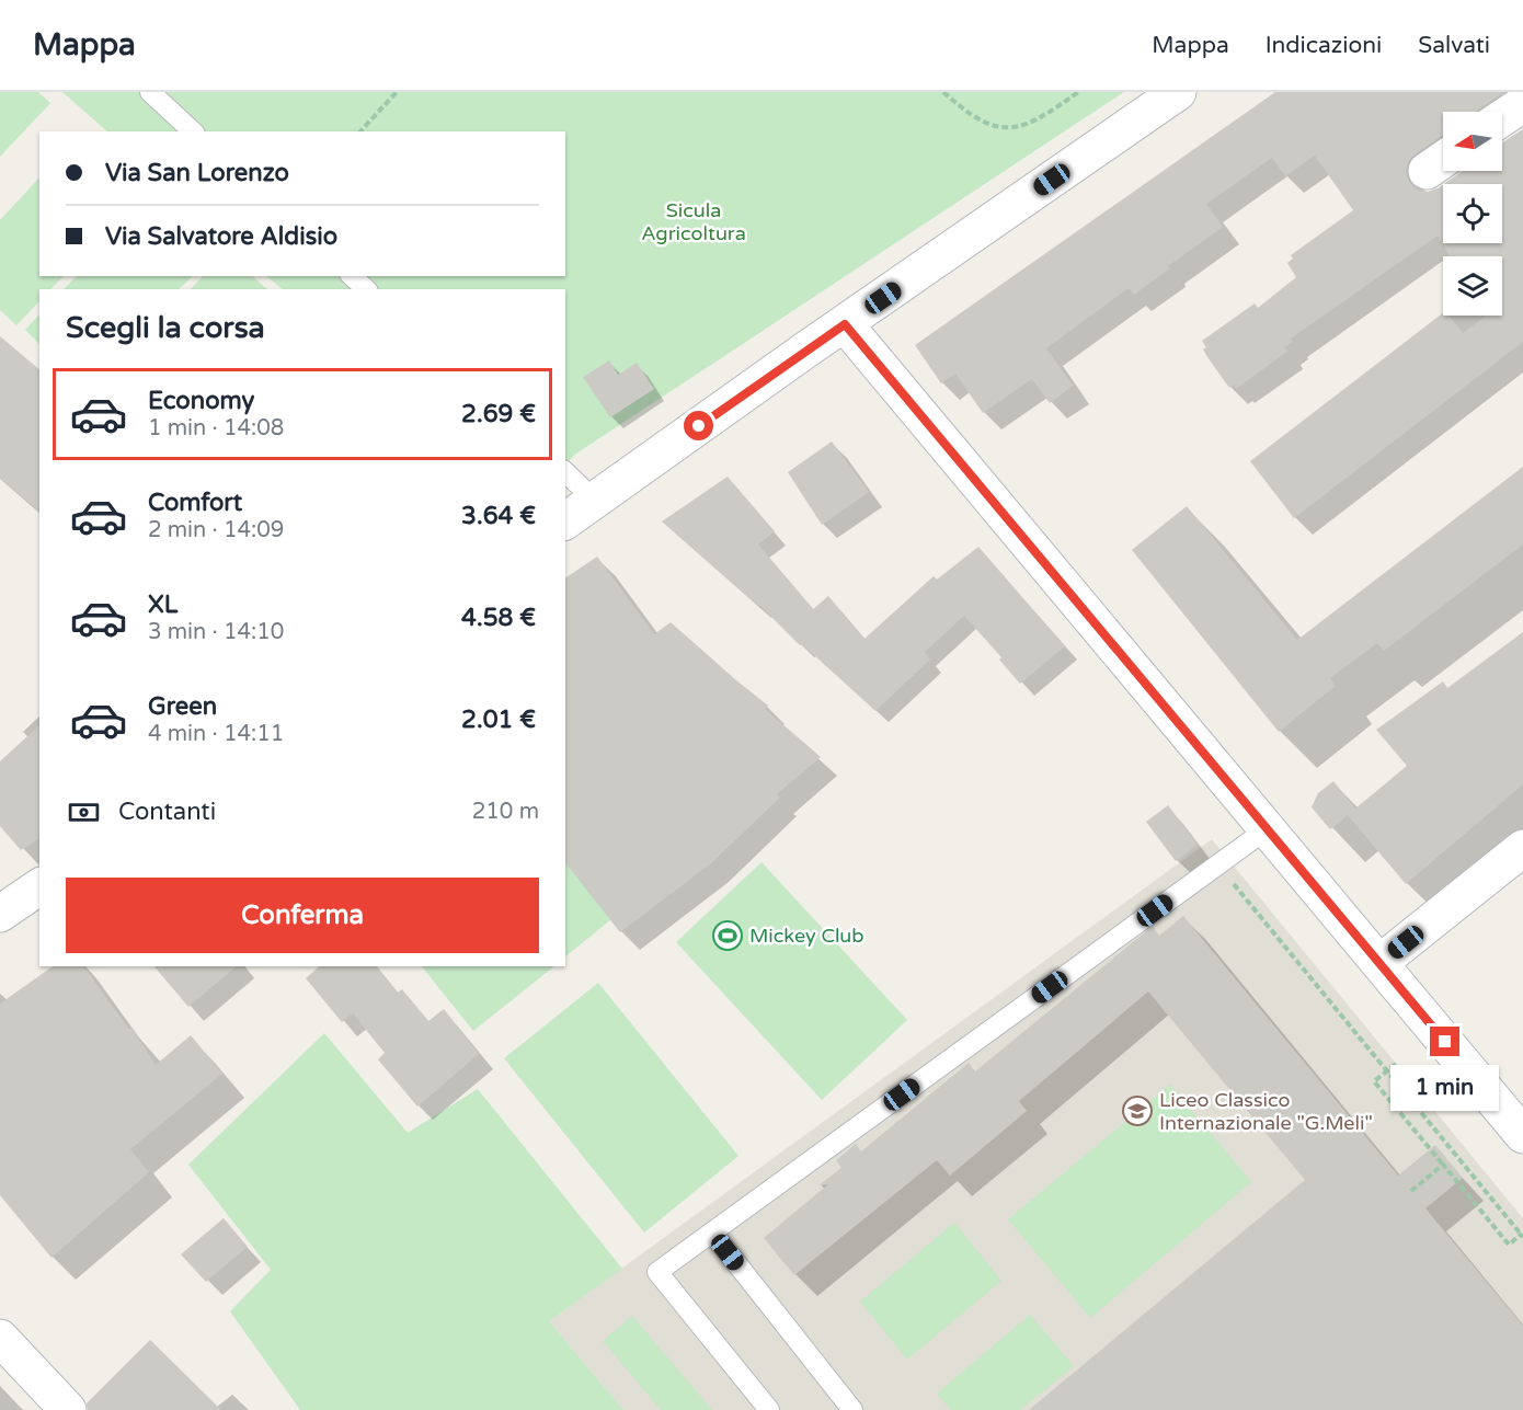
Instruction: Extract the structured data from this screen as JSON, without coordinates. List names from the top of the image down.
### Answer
{
  "parks": ["Sicula Agricoltura"],
  "places": {
    "sports": ["Mickey Club"],
    "school or university": ["Liceo Classico Internazionale \"G.Meli\""]
  },
  "north": "left",
  "page": {
    "header": "Mappa",
    "nav": ["Mappa", "Indicazioni", "Salvati"],
    "banner": ["Via San Lorenzo", "Via Salvatore Aldisio"],
    "heading": "Scegli la corsa",
    "list": [
      {
        "name": "Economy",
        "note": "1 min · 14:08",
        "value": "2.69 €"
      },
      {
        "name": "Comfort",
        "note": "2 min · 14:09",
        "value": "3.64 €"
      },
      {
        "name": "XL",
        "note": "3 min · 14:10",
        "value": "4.58 €"
      },
      {
        "name": "Green",
        "note": "4 min · 14:11",
        "value": "2.01 €"
      }
    ],
    "pay": ["Contanti", "210 m"],
    "buttons": "Conferma",
    "bubble": "1 min"
  }
}
